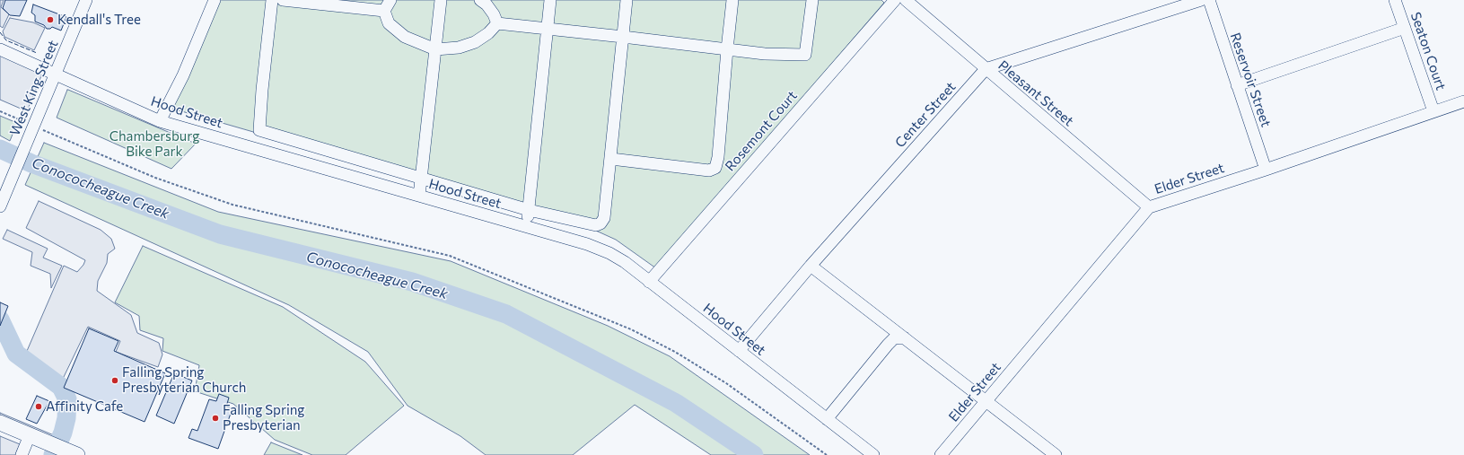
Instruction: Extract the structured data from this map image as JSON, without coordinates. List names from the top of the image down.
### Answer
{
  "streets": {
    "street": [
      "Seaton Court",
      "Reservoir Street",
      "West King Street",
      "Pleasant Street",
      "Hood Street",
      "Center Street",
      "Rosemont Court",
      "Elder Street"
    ]
  },
  "crossings": [
    ["Seaton Court", "Elder Street"],
    ["Reservoir Street", "Elder Street"],
    ["West King Street", "Hood Street"],
    ["Pleasant Street", "Center Street"],
    ["Pleasant Street", "Elder Street"],
    ["Hood Street", "Center Street"],
    ["Hood Street", "Rosemont Court"]
  ],
  "water": ["Conococheague Creek"],
  "parks": ["Chambersburg Bike Park"],
  "places": [
    "Kendall's Tree",
    "Falling Spring Presbyterian Church",
    "Affinity Cafe",
    "Falling Spring Presbyterian"
  ]
}
